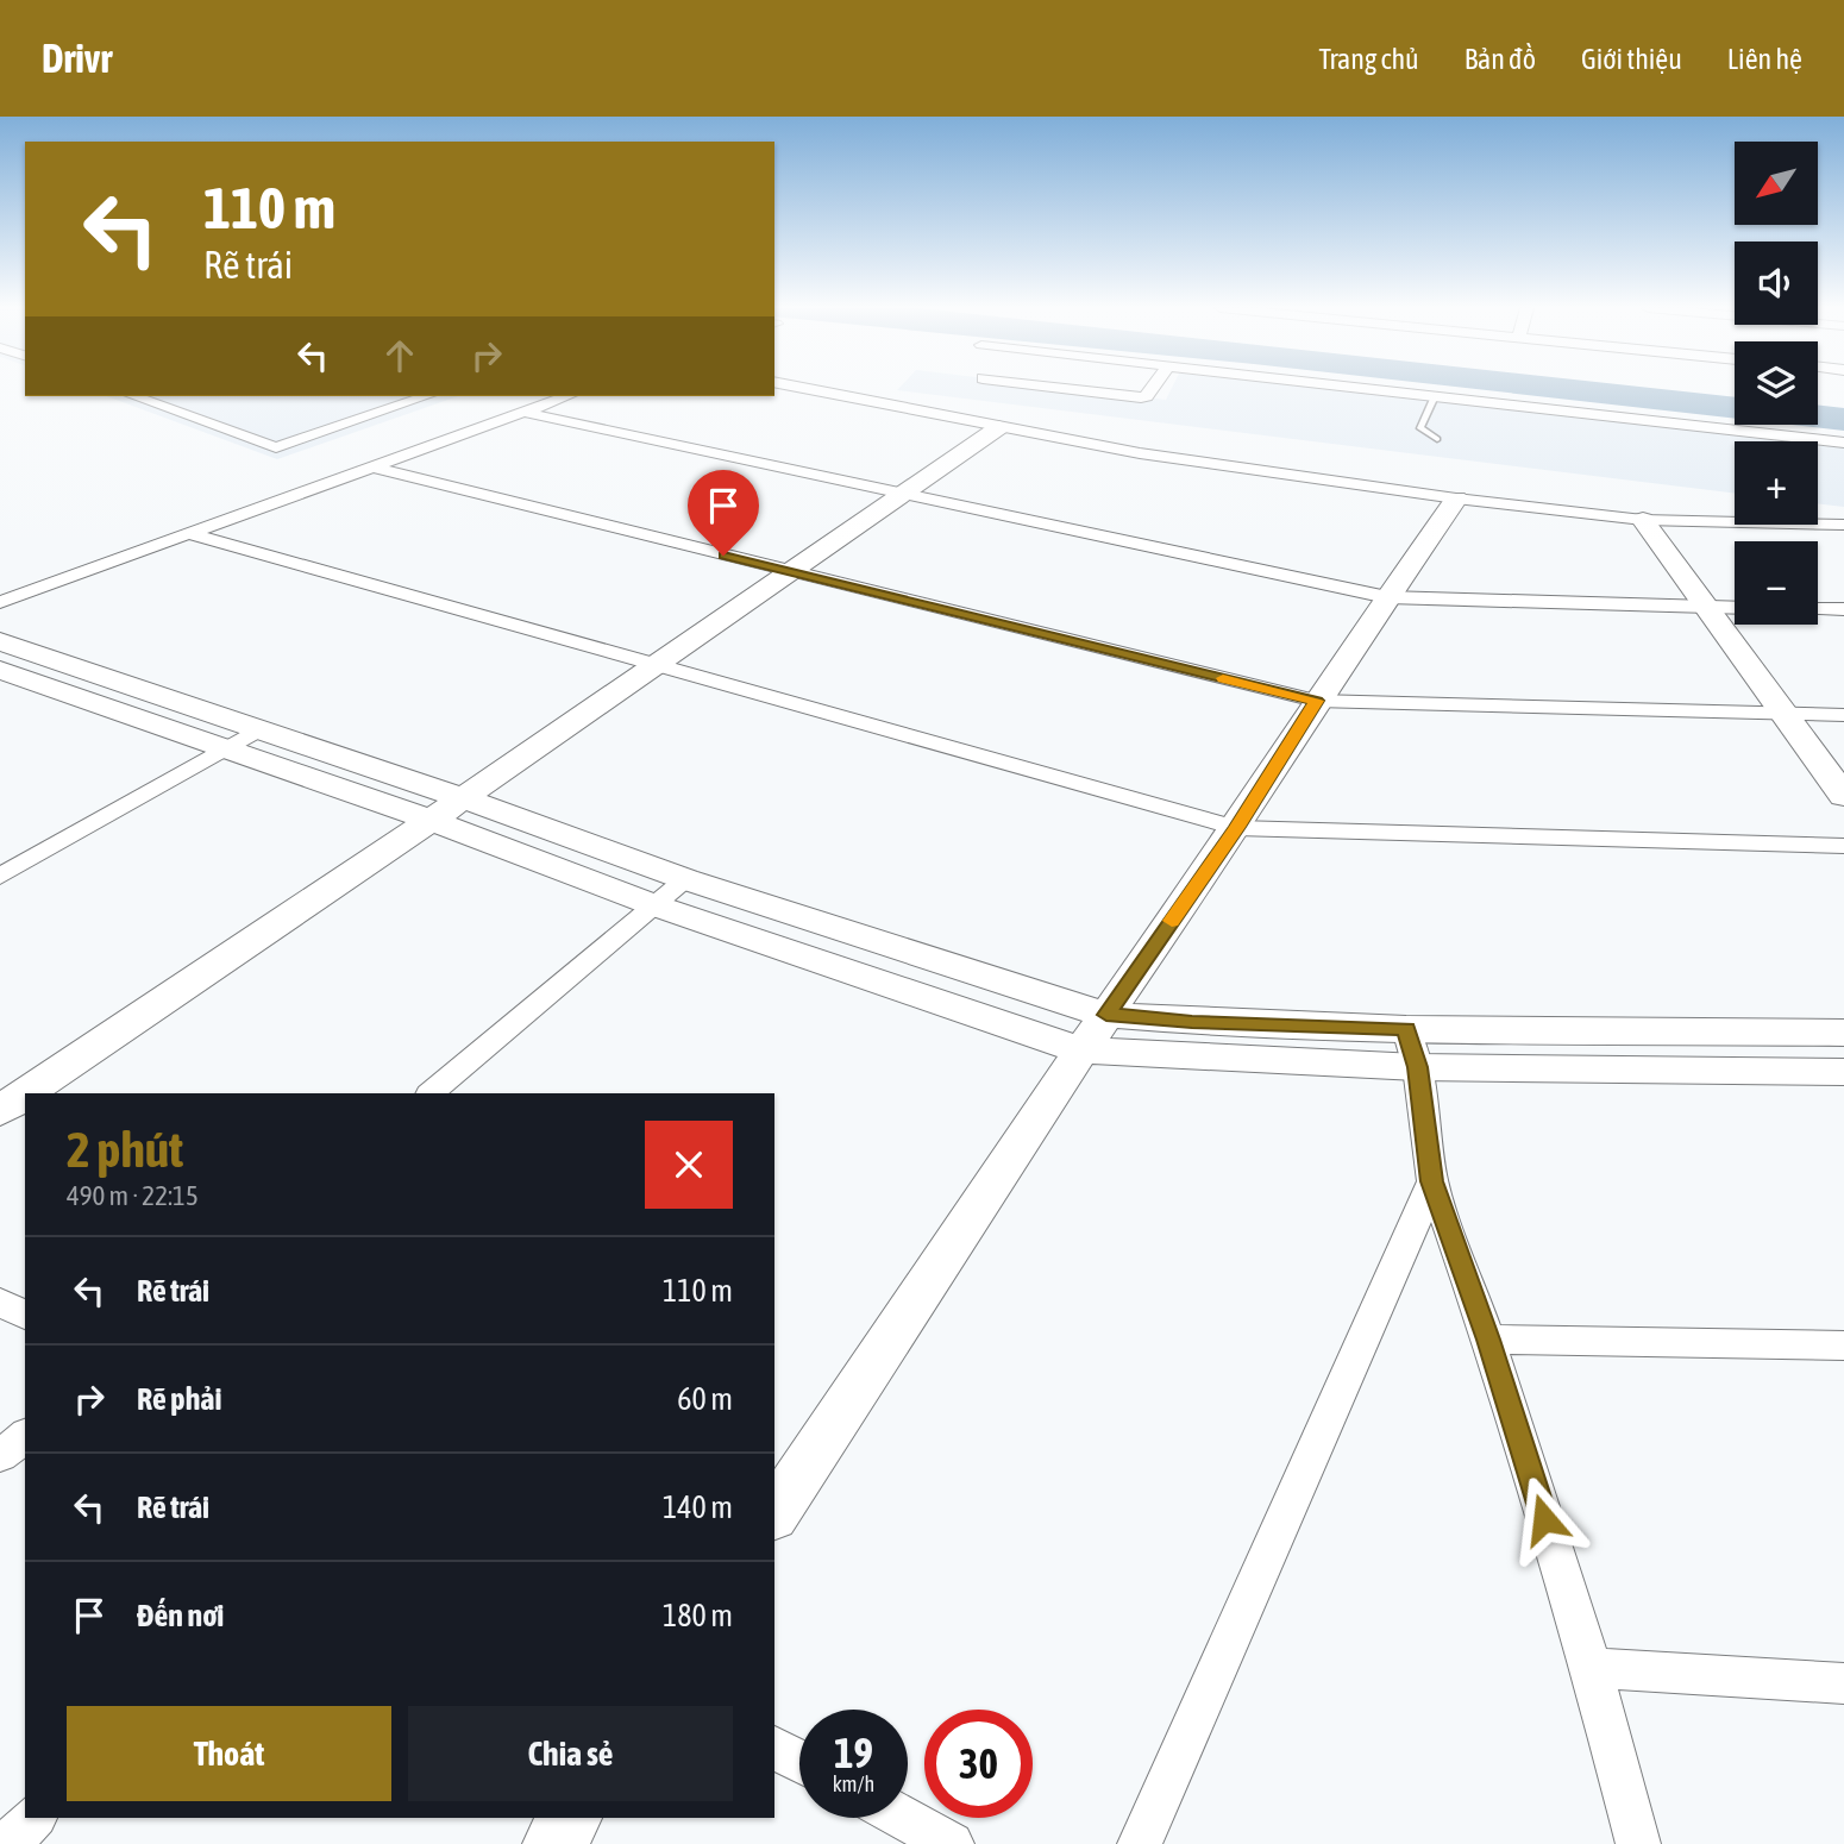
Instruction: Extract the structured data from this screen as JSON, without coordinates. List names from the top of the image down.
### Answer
{
  "north": "bottom left",
  "page": {
    "header": "Drivr",
    "nav": [
      "Trang chủ",
      "Bản đồ",
      "Giới thiệu",
      "Liên hệ"
    ],
    "map_buttons": ["+", "−"],
    "turn": ["110 m", "Rẽ trái"],
    "heading": ["2 phút", "490 m · 22:15"],
    "list": [
      {
        "name": "Rẽ trái",
        "value": "110 m"
      },
      {
        "name": "Rẽ phải",
        "value": "60 m"
      },
      {
        "name": "Rẽ trái",
        "value": "140 m"
      },
      {
        "name": "Đến nơi",
        "value": "180 m"
      }
    ],
    "buttons": ["Thoát", "Chia sẻ"],
    "speed": "19 km/h",
    "limit": "30"
  }
}
